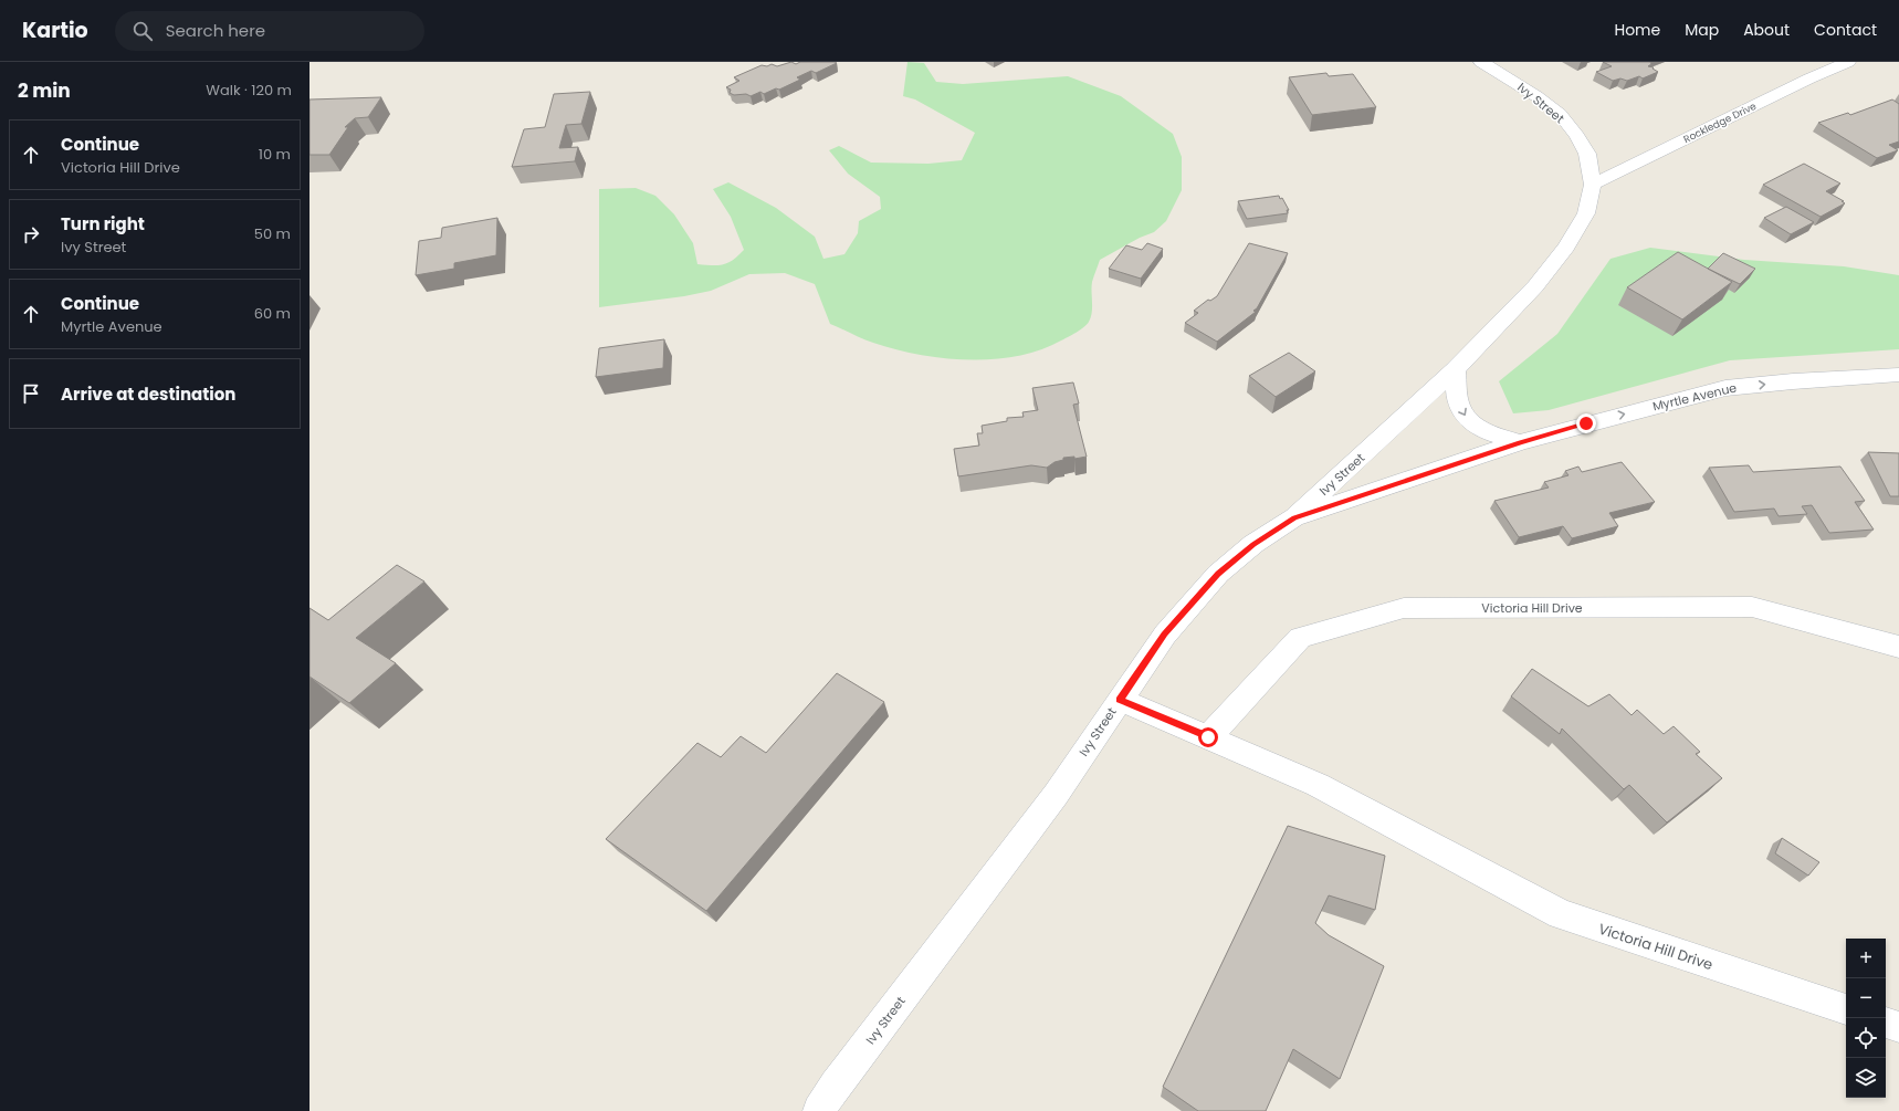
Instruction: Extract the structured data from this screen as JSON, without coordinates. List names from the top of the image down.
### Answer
{
  "streets": {
    "street": [
      "Ivy Street",
      "Rockledge Drive",
      "Myrtle Avenue",
      "Victoria Hill Drive"
    ]
  },
  "crossings": [
    ["Ivy Street", "Rockledge Drive"],
    ["Ivy Street", "Myrtle Avenue"],
    ["Ivy Street", "Victoria Hill Drive"]
  ],
  "one_way": ["Myrtle Avenue"],
  "page": {
    "header": "Kartio",
    "search": "Search here",
    "nav": [
      "Home",
      "Map",
      "About",
      "Contact"
    ],
    "heading": ["2 min", "Walk · 120 m"],
    "list": [
      ["Continue", "Victoria Hill Drive", "10 m"],
      ["Turn right", "Ivy Street", "50 m"],
      ["Continue", "Myrtle Avenue", "60 m"],
      "Arrive at destination"
    ],
    "map_buttons": ["+", "−"]
  }
}
